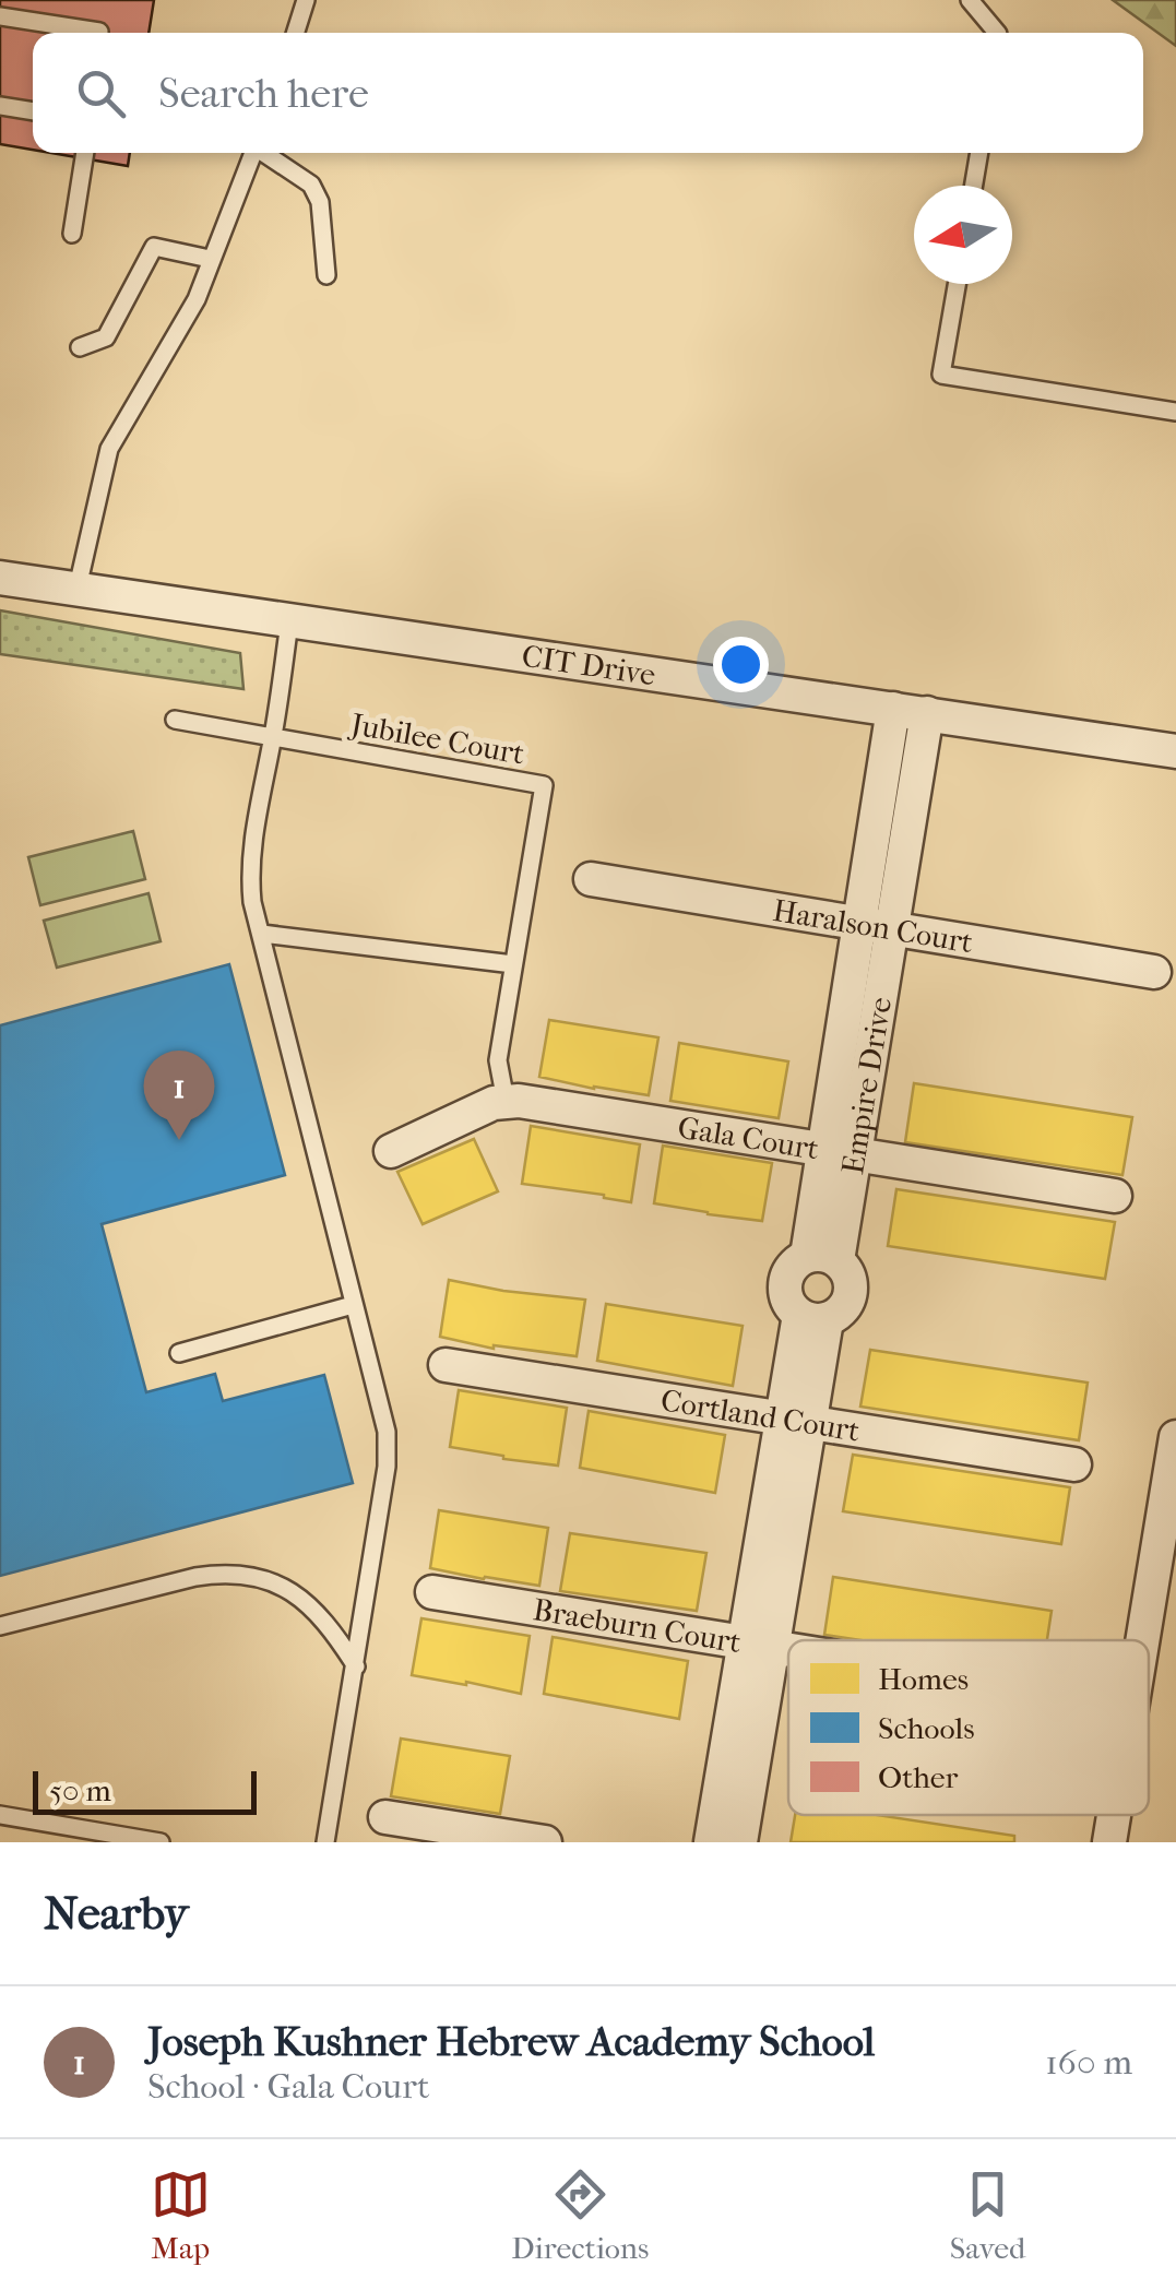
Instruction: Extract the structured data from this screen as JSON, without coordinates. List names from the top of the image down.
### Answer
{
  "streets": {
    "street": [
      "CIT Drive",
      "Haralson Court",
      "Empire Drive",
      "Gala Court",
      "Cortland Court",
      "Braeburn Court"
    ],
    "lane": ["Jubilee Court"]
  },
  "crossings": [
    ["CIT Drive", "Empire Drive"],
    ["Jubilee Court", "Gala Court"],
    ["Haralson Court", "Empire Drive"],
    ["Empire Drive", "Gala Court"],
    ["Empire Drive", "Cortland Court"],
    ["Empire Drive", "Braeburn Court"]
  ],
  "legend": ["Homes", "Schools", "Other"],
  "scale_bar": "50 m",
  "north": "left",
  "page": {
    "search": "Search here",
    "pins": "1",
    "scale": "50 m",
    "heading": "Nearby",
    "list": [
      {
        "mark": "1",
        "name": "Joseph Kushner Hebrew Academy School",
        "note": "School · Gala Court",
        "value": "160 m"
      }
    ],
    "nav": ["Map", "Directions", "Saved"]
  }
}
